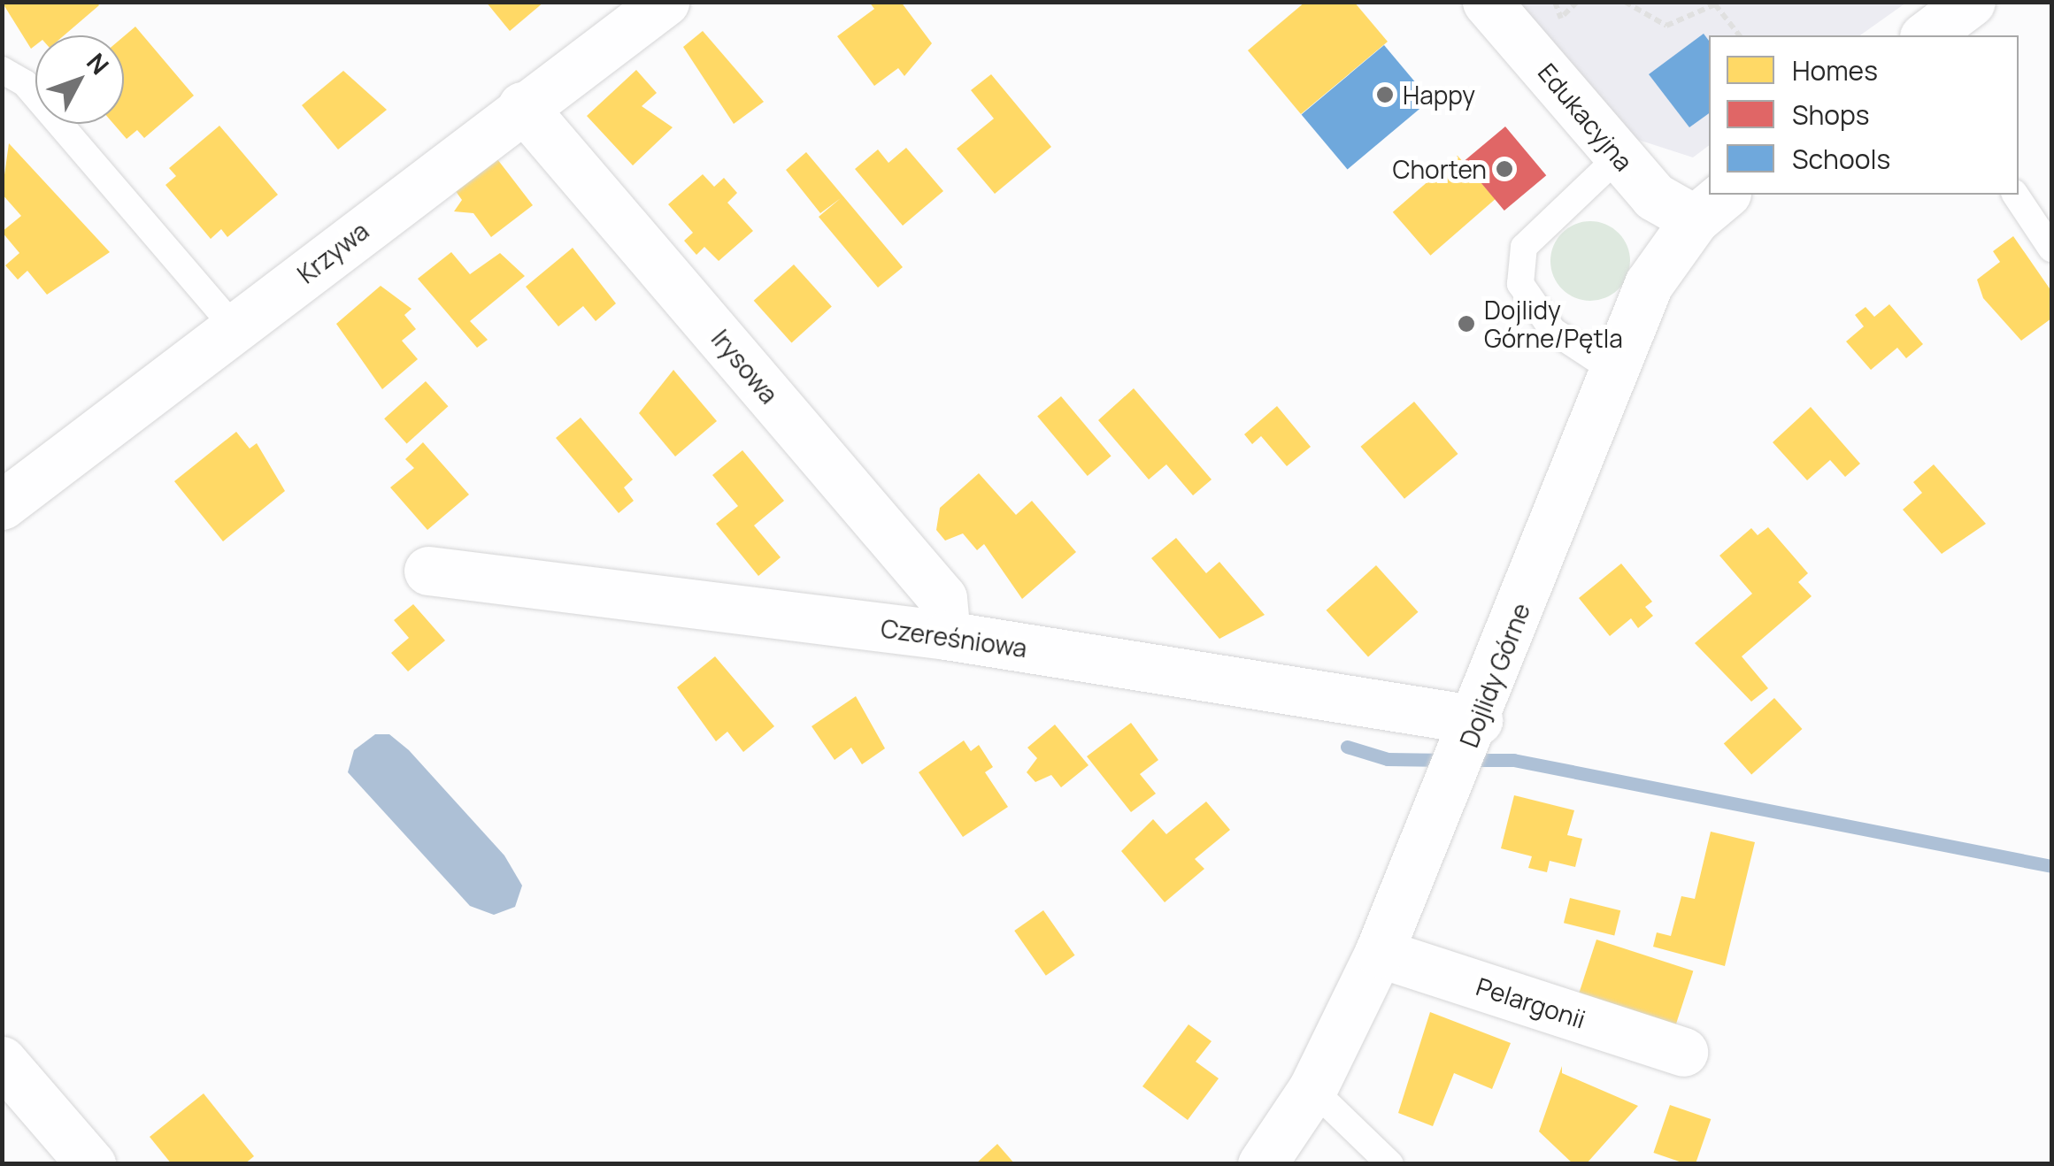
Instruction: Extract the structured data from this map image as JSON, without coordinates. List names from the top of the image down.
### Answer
{
  "streets": {
    "street": [
      "Edukacyjna",
      "Krzywa",
      "Irysowa",
      "Czereśniowa",
      "Dojlidy Górne",
      "Pelargonii"
    ]
  },
  "crossings": [
    ["Edukacyjna", "Dojlidy Górne"],
    ["Krzywa", "Irysowa"],
    ["Irysowa", "Czereśniowa"],
    ["Czereśniowa", "Dojlidy Górne"],
    ["Dojlidy Górne", "Pelargonii"]
  ],
  "places": ["Happy", "Chorten", "Dojlidy Górne/Pętla"],
  "legend": ["Homes", "Shops", "Schools"],
  "north": "top right"
}
